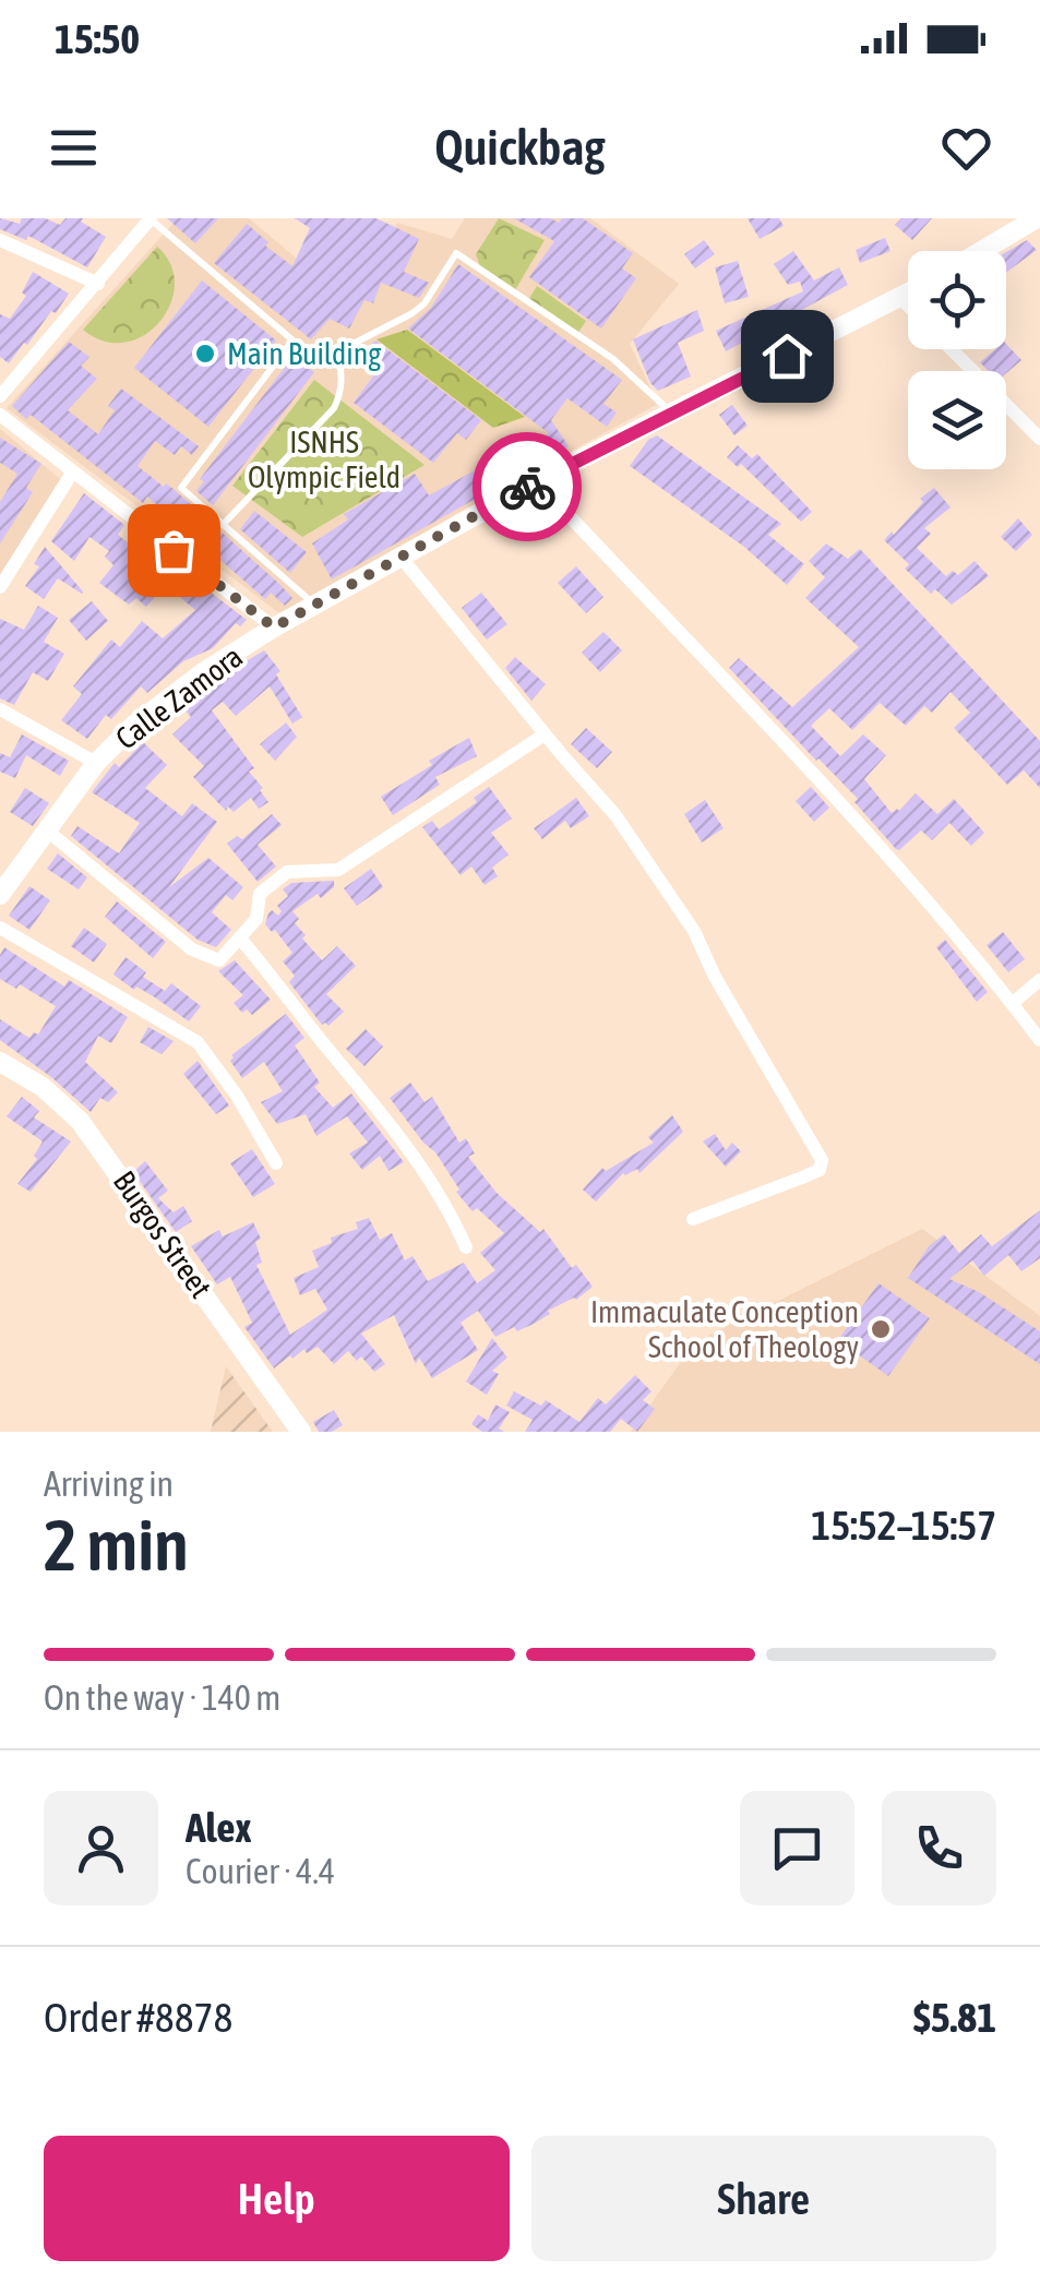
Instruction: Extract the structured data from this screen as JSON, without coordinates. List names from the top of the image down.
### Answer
{
  "streets": {
    "street": ["Calle Zamora", "Burgos Street"]
  },
  "parks": ["ISNHS Olympic Field"],
  "places": ["Main Building", "Immaculate Conception School of Theology"],
  "page": {
    "status": "15:50",
    "header": "Quickbag",
    "heading": ["2 min", "Arriving in", "15:52–15:57"],
    "panel": [
      "Alex",
      "Courier · 4.4",
      "Order #8878",
      "$5.81"
    ],
    "bar": "On the way · 140 m",
    "buttons": ["Help", "Share"]
  }
}
